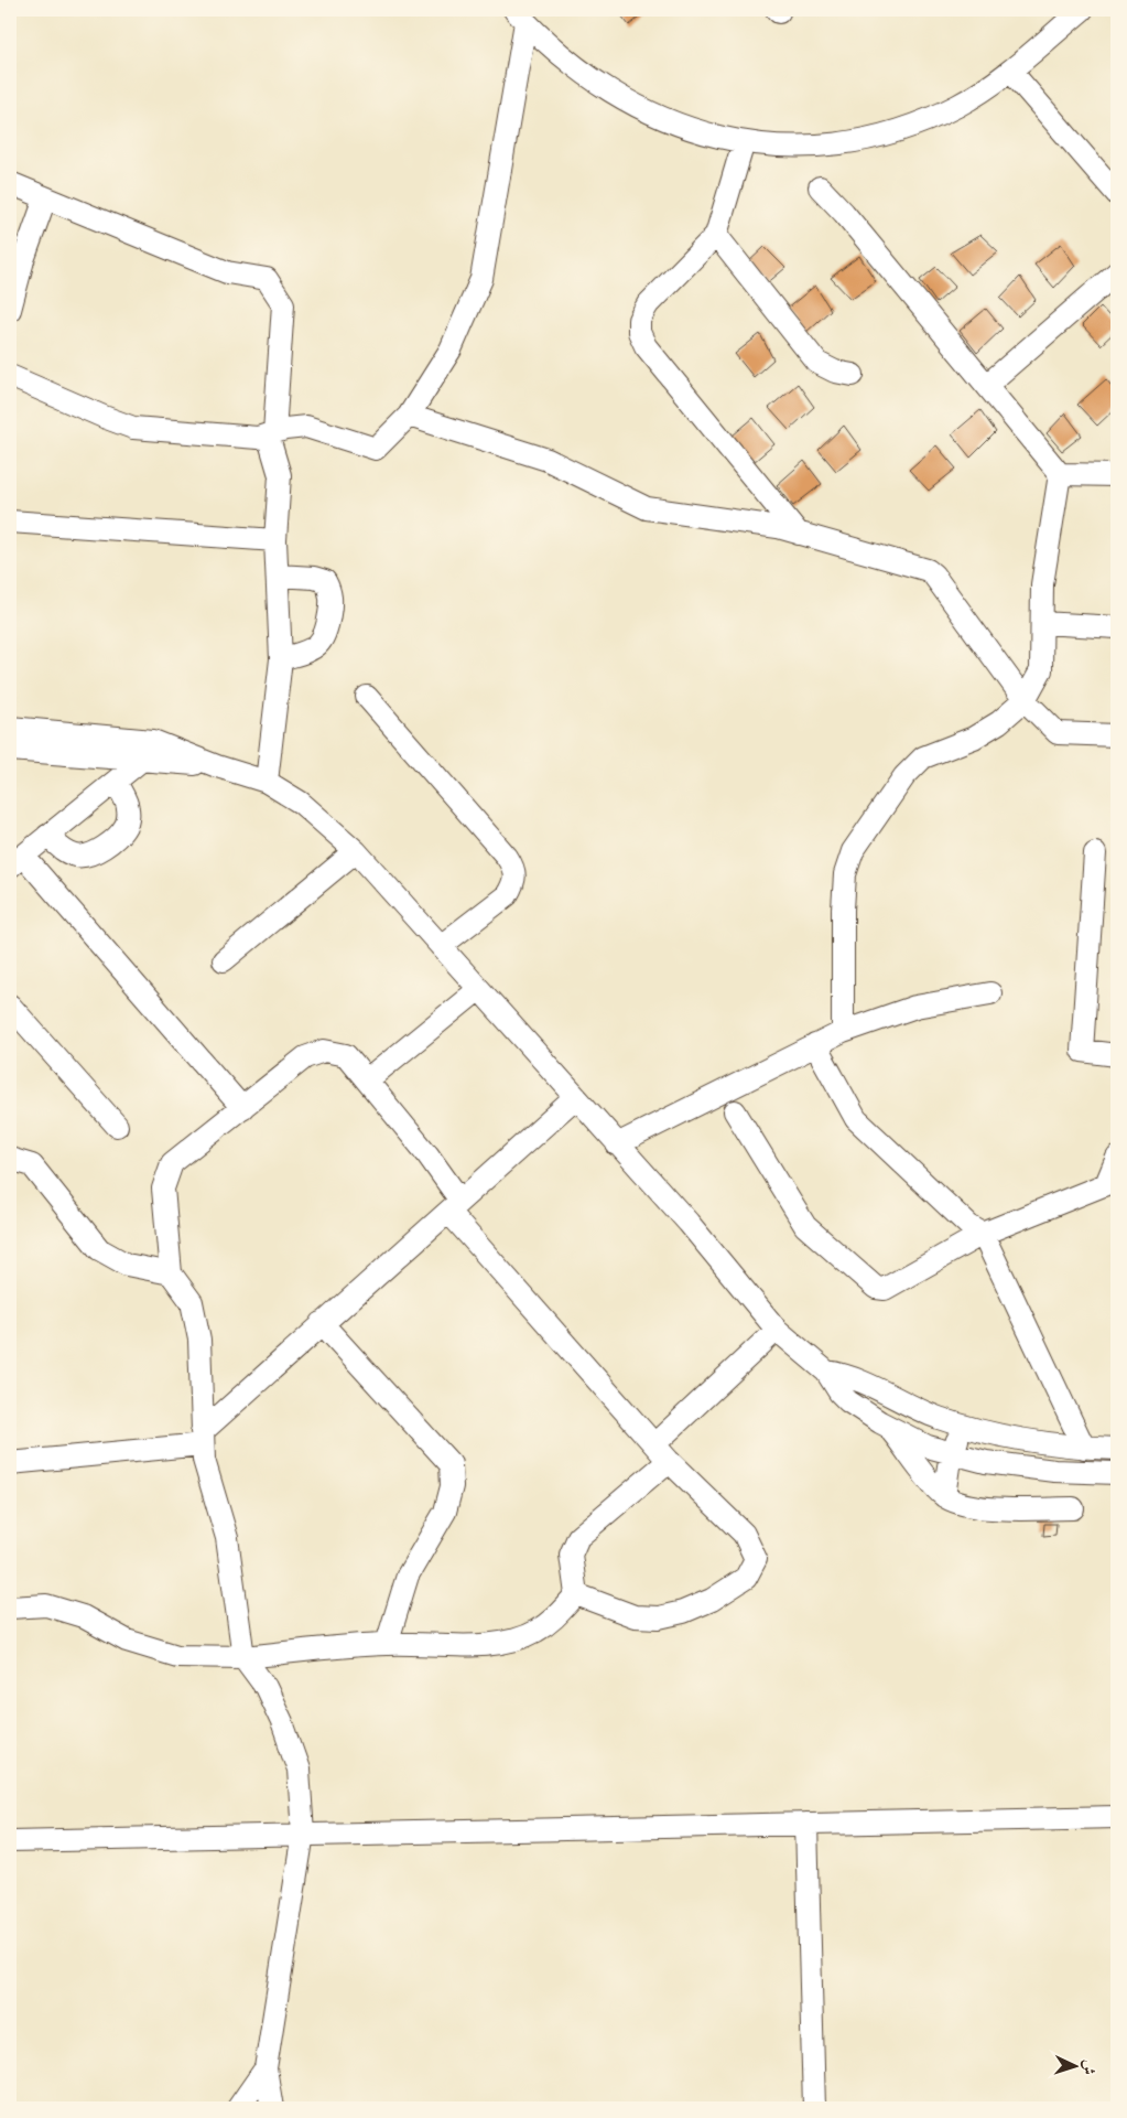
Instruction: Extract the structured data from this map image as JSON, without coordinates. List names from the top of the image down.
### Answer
{
  "north": "right"
}
